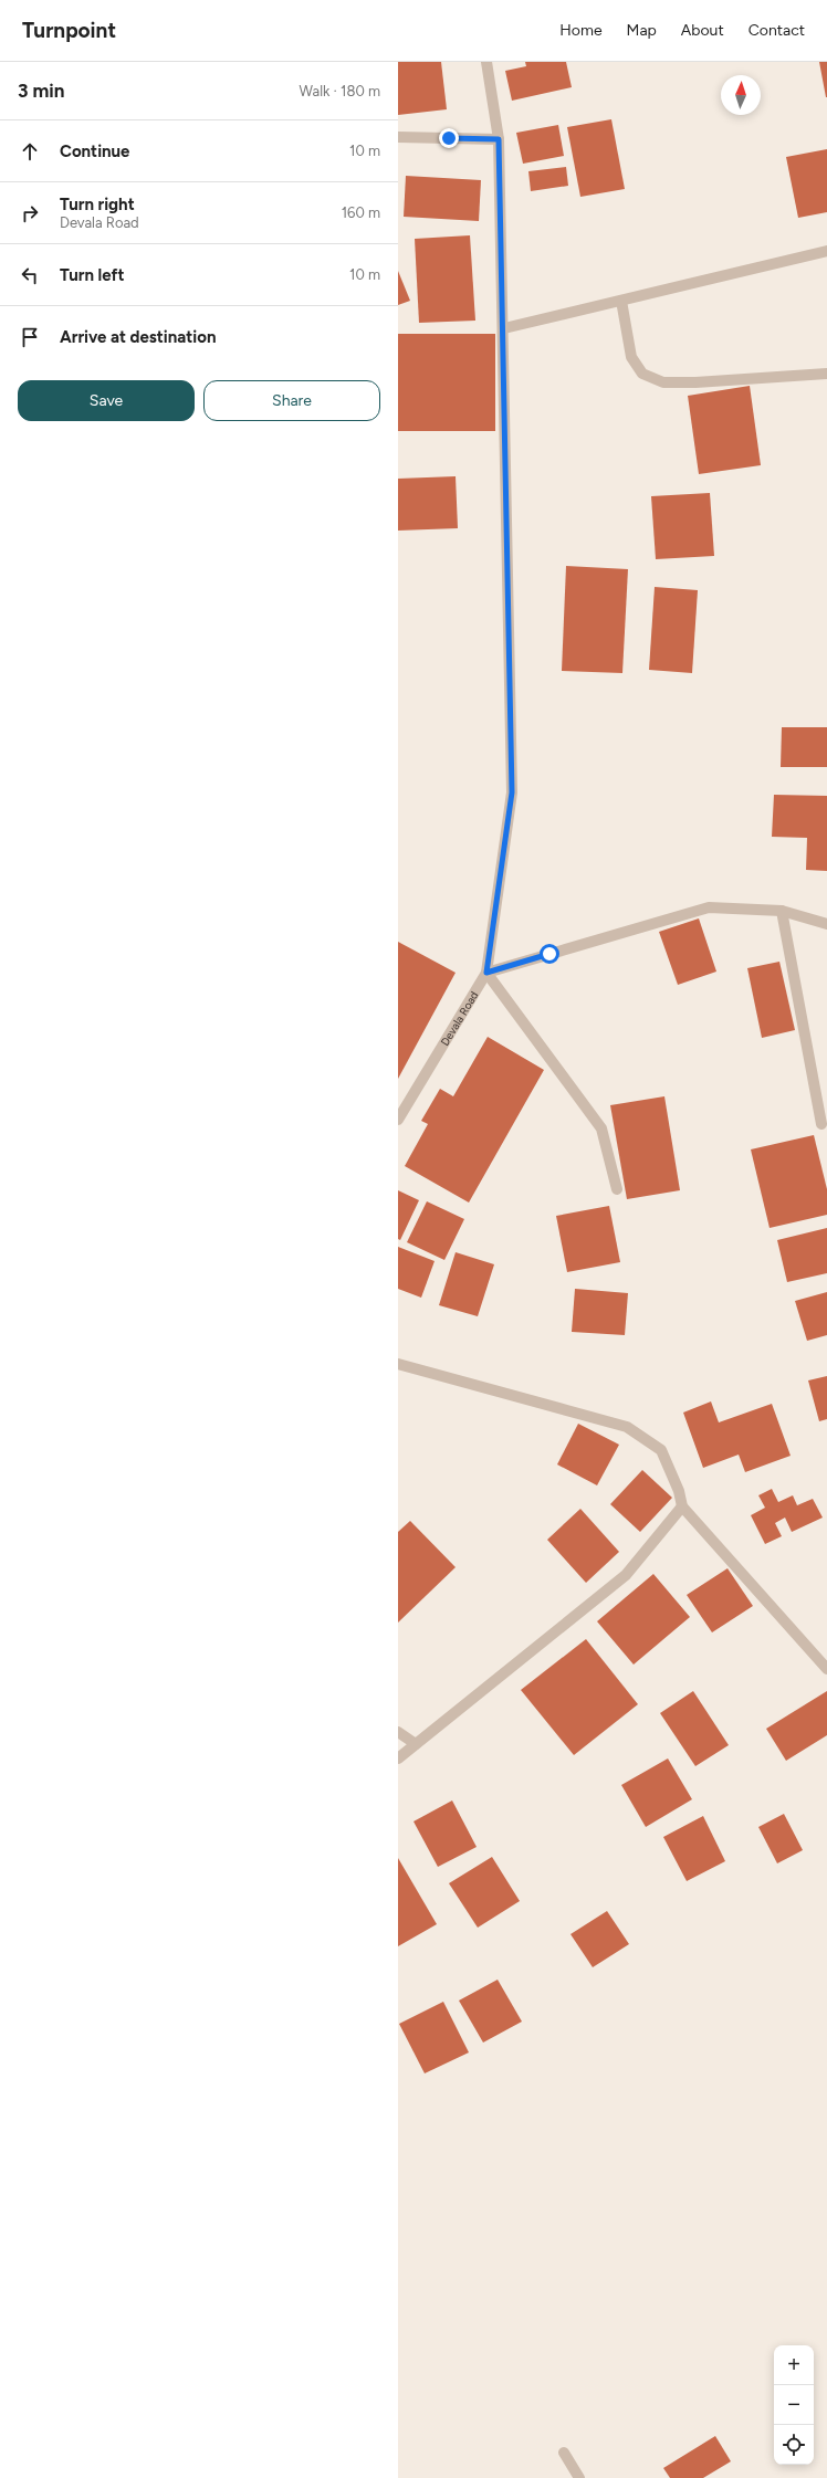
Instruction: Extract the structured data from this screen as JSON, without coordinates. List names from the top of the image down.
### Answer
{
  "streets": {
    "street": ["Devala Road"]
  },
  "north": "top",
  "page": {
    "header": "Turnpoint",
    "nav": [
      "Home",
      "Map",
      "About",
      "Contact"
    ],
    "heading": ["3 min", "Walk · 180 m"],
    "list": [
      ["Continue", "10 m"],
      ["Turn right", "Devala Road", "160 m"],
      ["Turn left", "10 m"],
      "Arrive at destination"
    ],
    "buttons": ["Save", "Share"],
    "map_buttons": ["+", "−"]
  }
}
